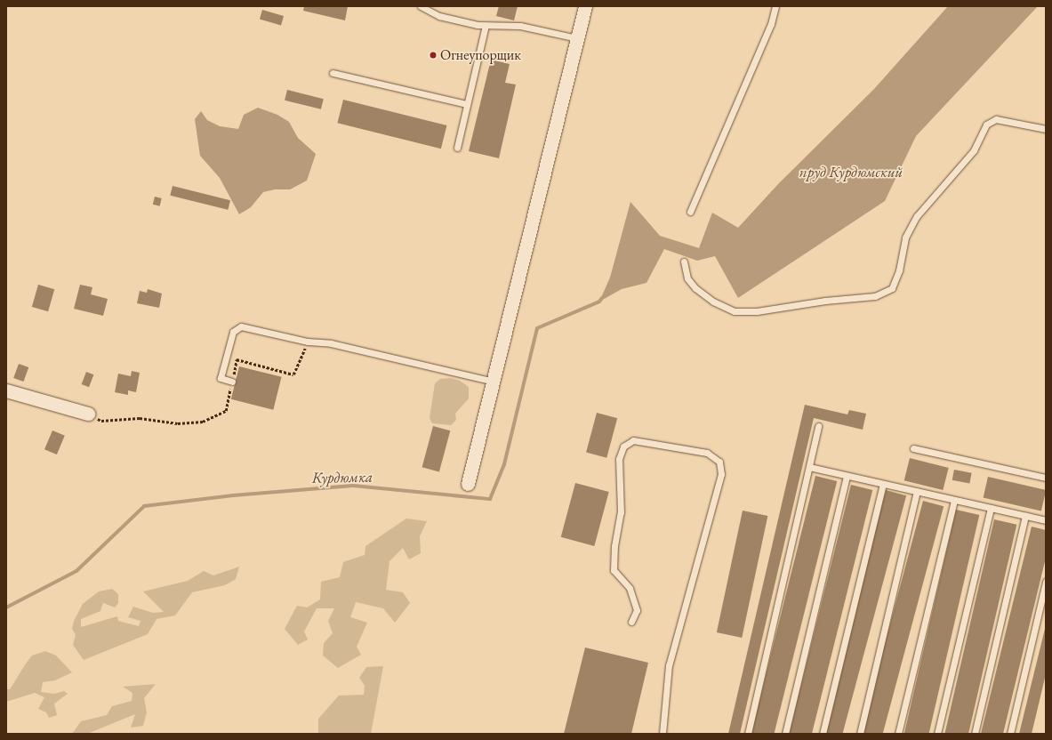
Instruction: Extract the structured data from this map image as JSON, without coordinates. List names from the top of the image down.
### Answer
{
  "water": ["пруд Курдюмский", "Курдюмка"],
  "places": ["Огнеупорщик"]
}
